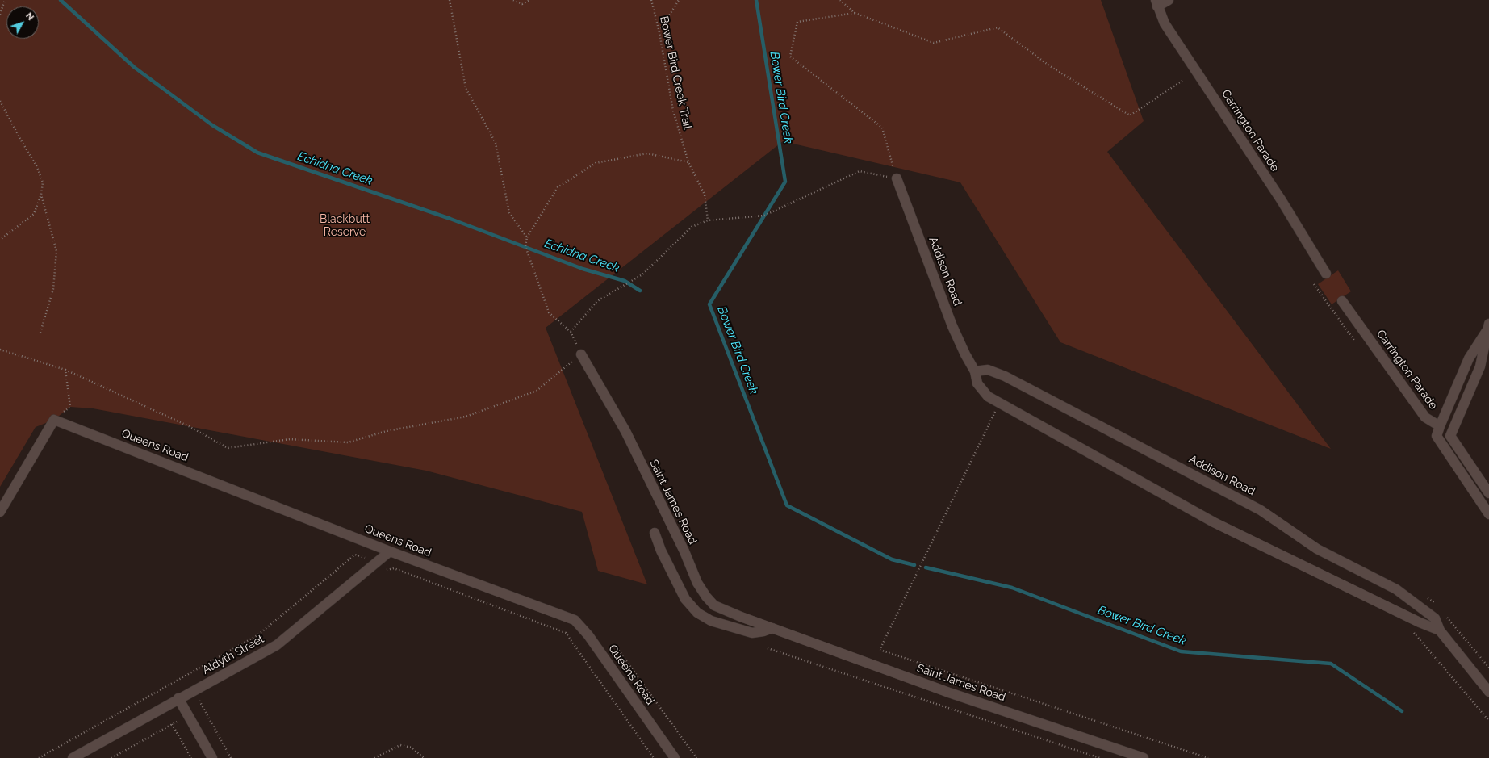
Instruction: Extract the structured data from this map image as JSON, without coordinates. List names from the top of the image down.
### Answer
{
  "streets": {
    "street": [
      "Carrington Parade",
      "Addison Road",
      "Queens Road",
      "Saint James Road",
      "Aldyth Street"
    ],
    "path": ["Bower Bird Creek Trail"]
  },
  "crossings": [
    ["Queens Road", "Aldyth Street"]
  ],
  "water": ["Bower Bird Creek", "Echidna Creek"],
  "parks": ["Blackbutt Reserve"],
  "north": "top right"
}
